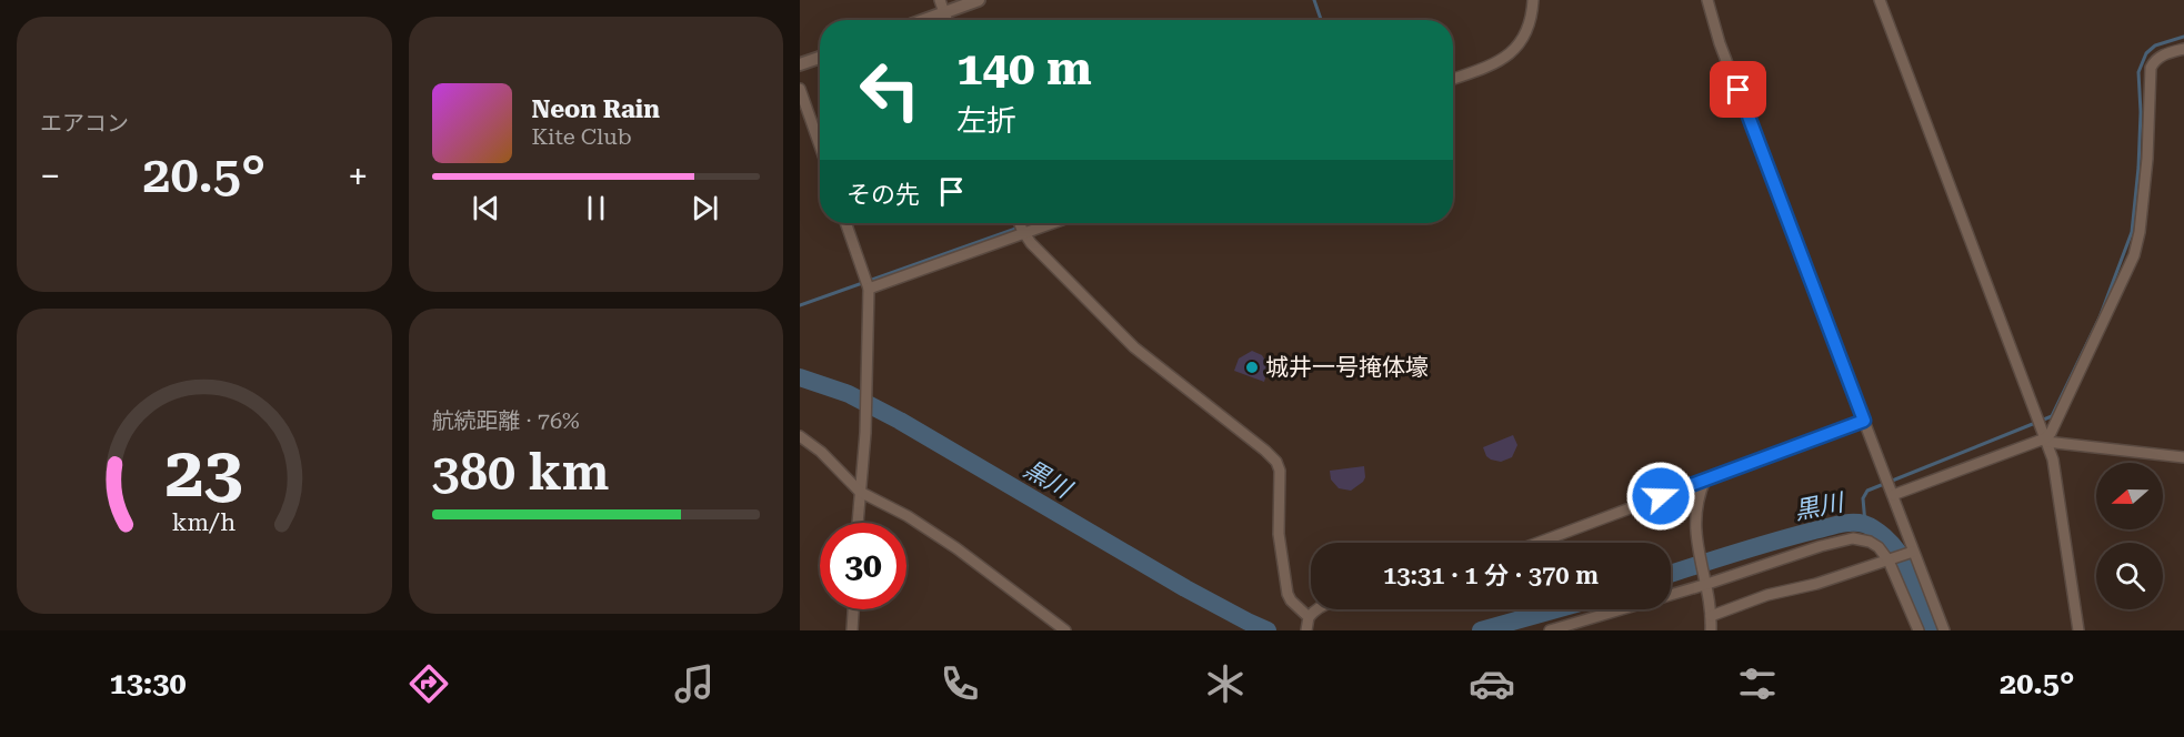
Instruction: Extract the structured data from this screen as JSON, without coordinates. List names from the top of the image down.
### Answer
{
  "water": ["黒川"],
  "places": ["城井一号掩体壕"],
  "north": "left",
  "page": {
    "tile": [
      "エアコン",
      ["航続距離 · 76%", "380 km"]
    ],
    "turn": ["140 m", "左折"],
    "song": ["Neon Rain", "Kite Club"],
    "heat": ["−", "20.5°", "+"],
    "then": "その先",
    "limit": "30",
    "trip": "13:31 · 1 分 · 370 m",
    "tabs": ["13:30", "20.5°"],
    "gauge": ["23", "km/h"]
  }
}
